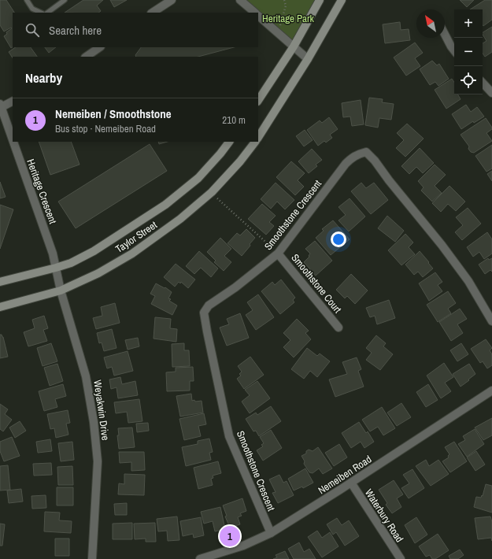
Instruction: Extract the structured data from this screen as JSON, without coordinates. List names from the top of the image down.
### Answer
{
  "streets": {
    "main road": ["Taylor Street"],
    "street": [
      "Heritage Crescent",
      "Smoothstone Crescent",
      "Smoothstone Court",
      "Weyakwin Drive",
      "Nemeiben Road",
      "Waterbury Road"
    ]
  },
  "crossings": [
    ["Heritage Crescent", "Taylor Street"],
    ["Heritage Crescent", "Weyakwin Drive"],
    ["Smoothstone Crescent", "Smoothstone Court"],
    ["Smoothstone Crescent", "Nemeiben Road"],
    ["Taylor Street", "Weyakwin Drive"],
    ["Nemeiben Road", "Waterbury Road"]
  ],
  "parks": ["Heritage Park"],
  "north": "top left",
  "page": {
    "map_buttons": ["+", "−"],
    "search": "Search here",
    "heading": "Nearby",
    "list": [
      {
        "mark": "1",
        "name": "Nemeiben / Smoothstone",
        "note": "Bus stop · Nemeiben Road",
        "value": "210 m"
      }
    ],
    "pins": "1"
  }
}
